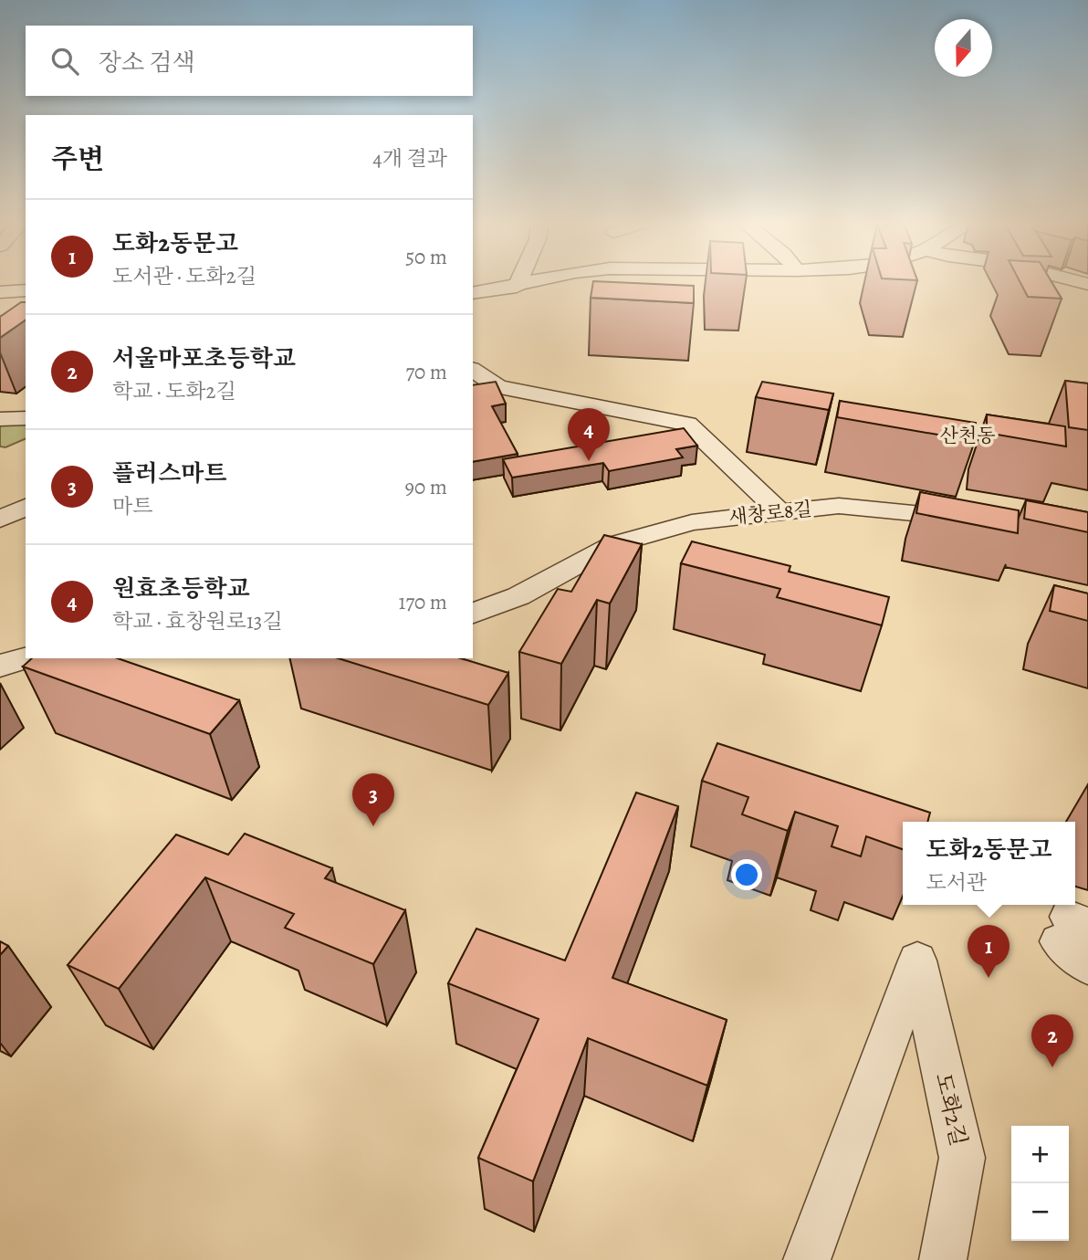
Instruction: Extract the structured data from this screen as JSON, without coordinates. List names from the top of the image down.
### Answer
{
  "streets": {
    "street": ["새창로8길", "도화2길"]
  },
  "districts": ["산천동"],
  "north": "bottom",
  "page": {
    "search": "장소 검색",
    "heading": ["주변", "4개 결과"],
    "list": [
      {
        "mark": "1",
        "name": "도화2동문고",
        "note": "도서관 · 도화2길",
        "value": "50 m"
      },
      {
        "mark": "2",
        "name": "서울마포초등학교",
        "note": "학교 · 도화2길",
        "value": "70 m"
      },
      {
        "mark": "3",
        "name": "플러스마트",
        "note": "마트",
        "value": "90 m"
      },
      {
        "mark": "4",
        "name": "원효초등학교",
        "note": "학교 · 효창원로13길",
        "value": "170 m"
      }
    ],
    "pins": [
      "4",
      "3",
      "1",
      "2"
    ],
    "popup": ["도화2동문고", "도서관"],
    "map_buttons": ["+", "−"]
  }
}
